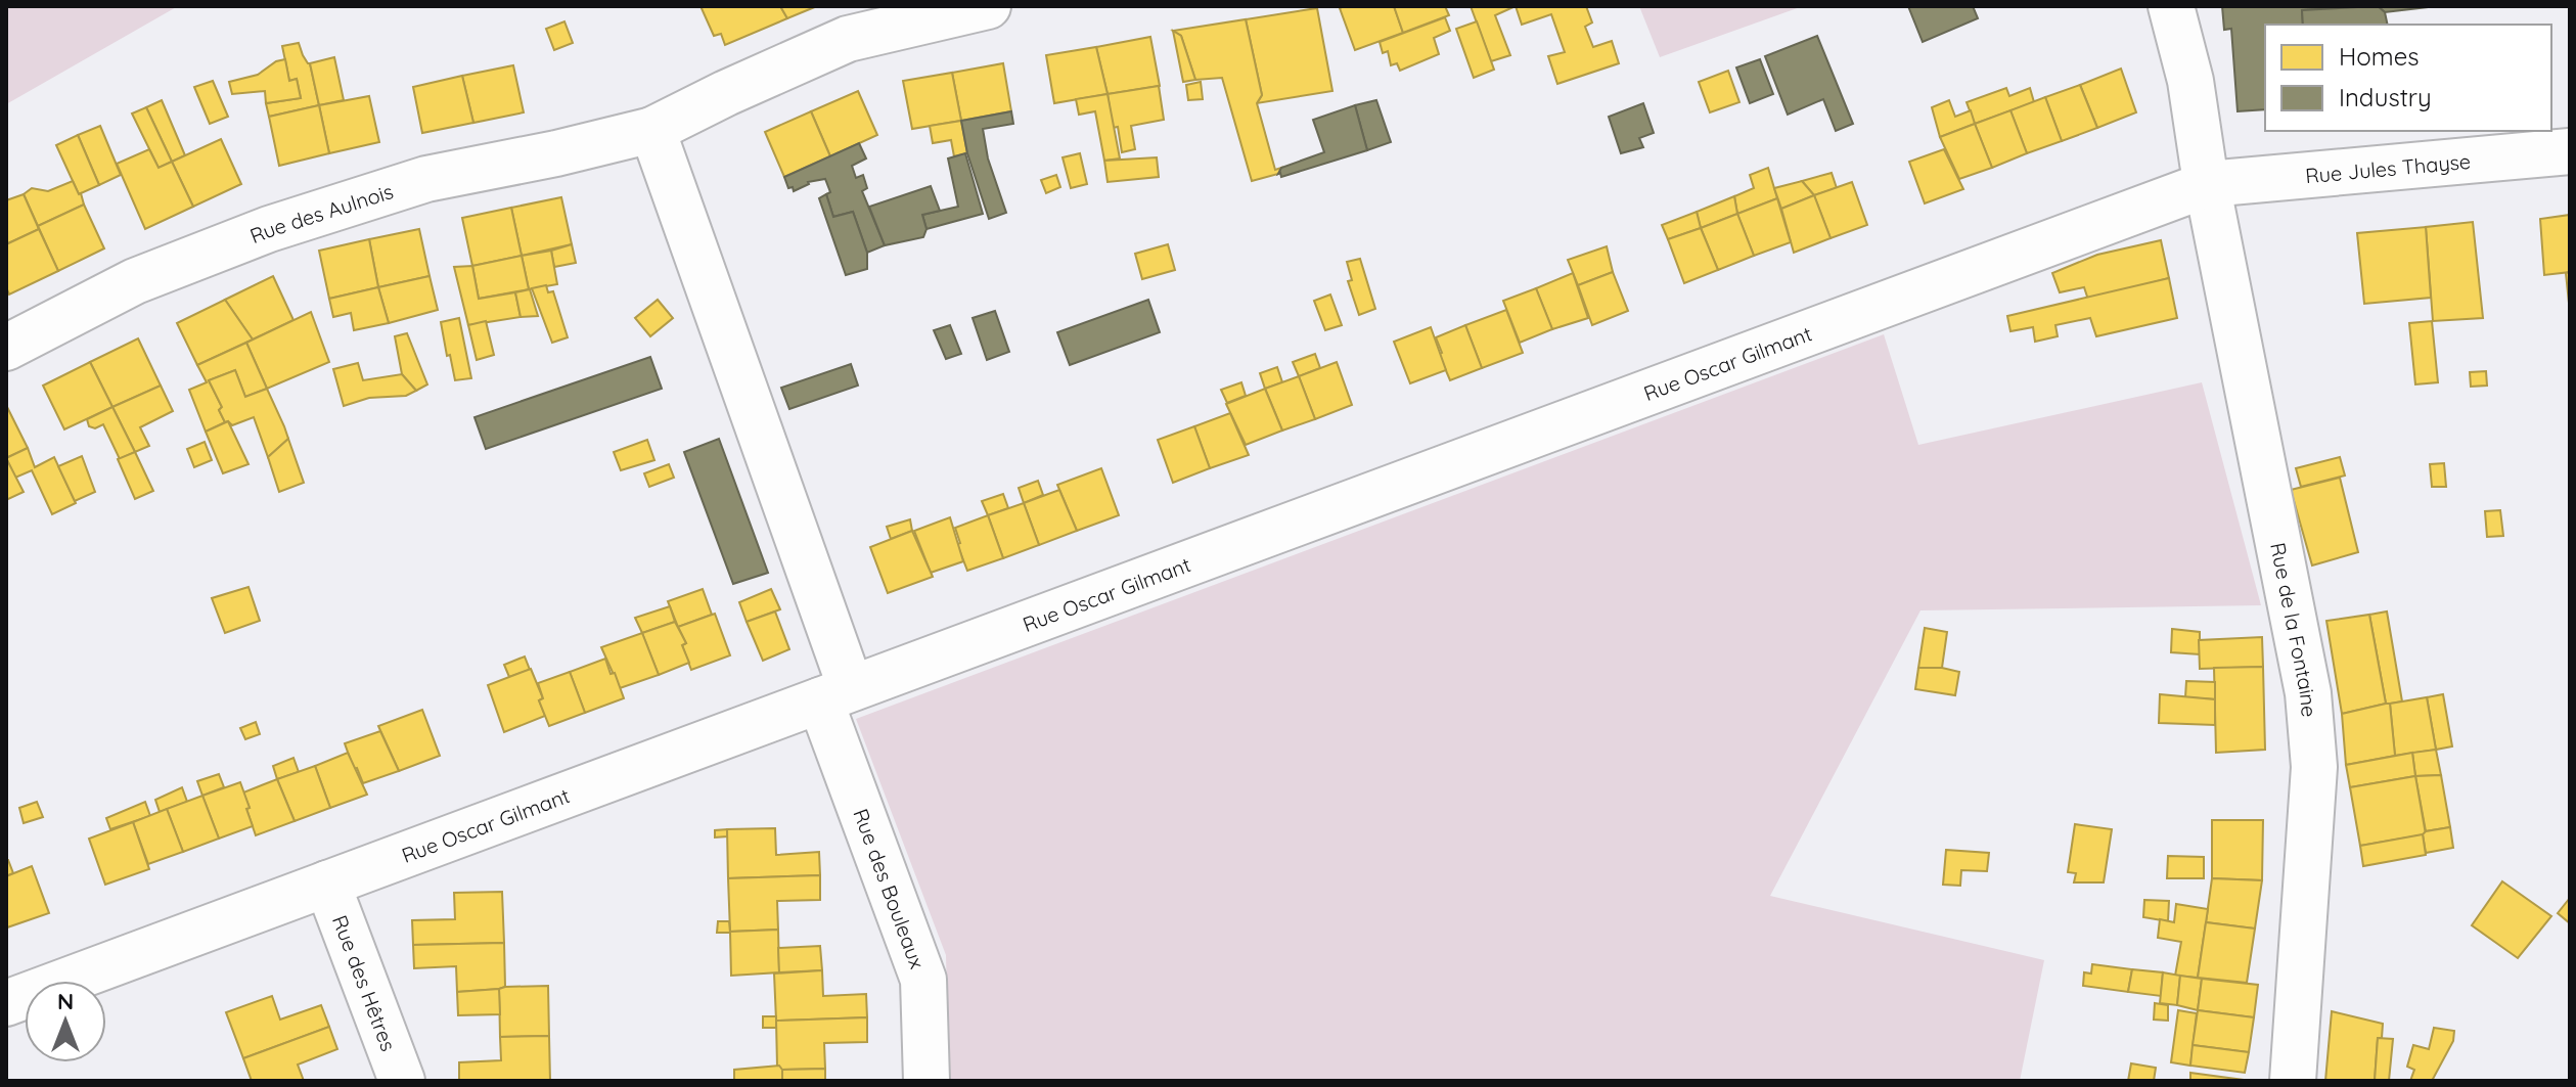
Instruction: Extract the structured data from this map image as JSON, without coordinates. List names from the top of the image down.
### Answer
{
  "streets": {
    "street": [
      "Rue Jules Thayse",
      "Rue des Aulnois",
      "Rue Oscar Gilmant",
      "Rue de la Fontaine",
      "Rue des Bouleaux",
      "Rue des Hêtres"
    ]
  },
  "crossings": [
    ["Rue Jules Thayse", "Rue Oscar Gilmant"],
    ["Rue Jules Thayse", "Rue de la Fontaine"],
    ["Rue Oscar Gilmant", "Rue de la Fontaine"],
    ["Rue Oscar Gilmant", "Rue des Bouleaux"],
    ["Rue Oscar Gilmant", "Rue des Hêtres"]
  ],
  "legend": ["Homes", "Industry"],
  "north": "top"
}
